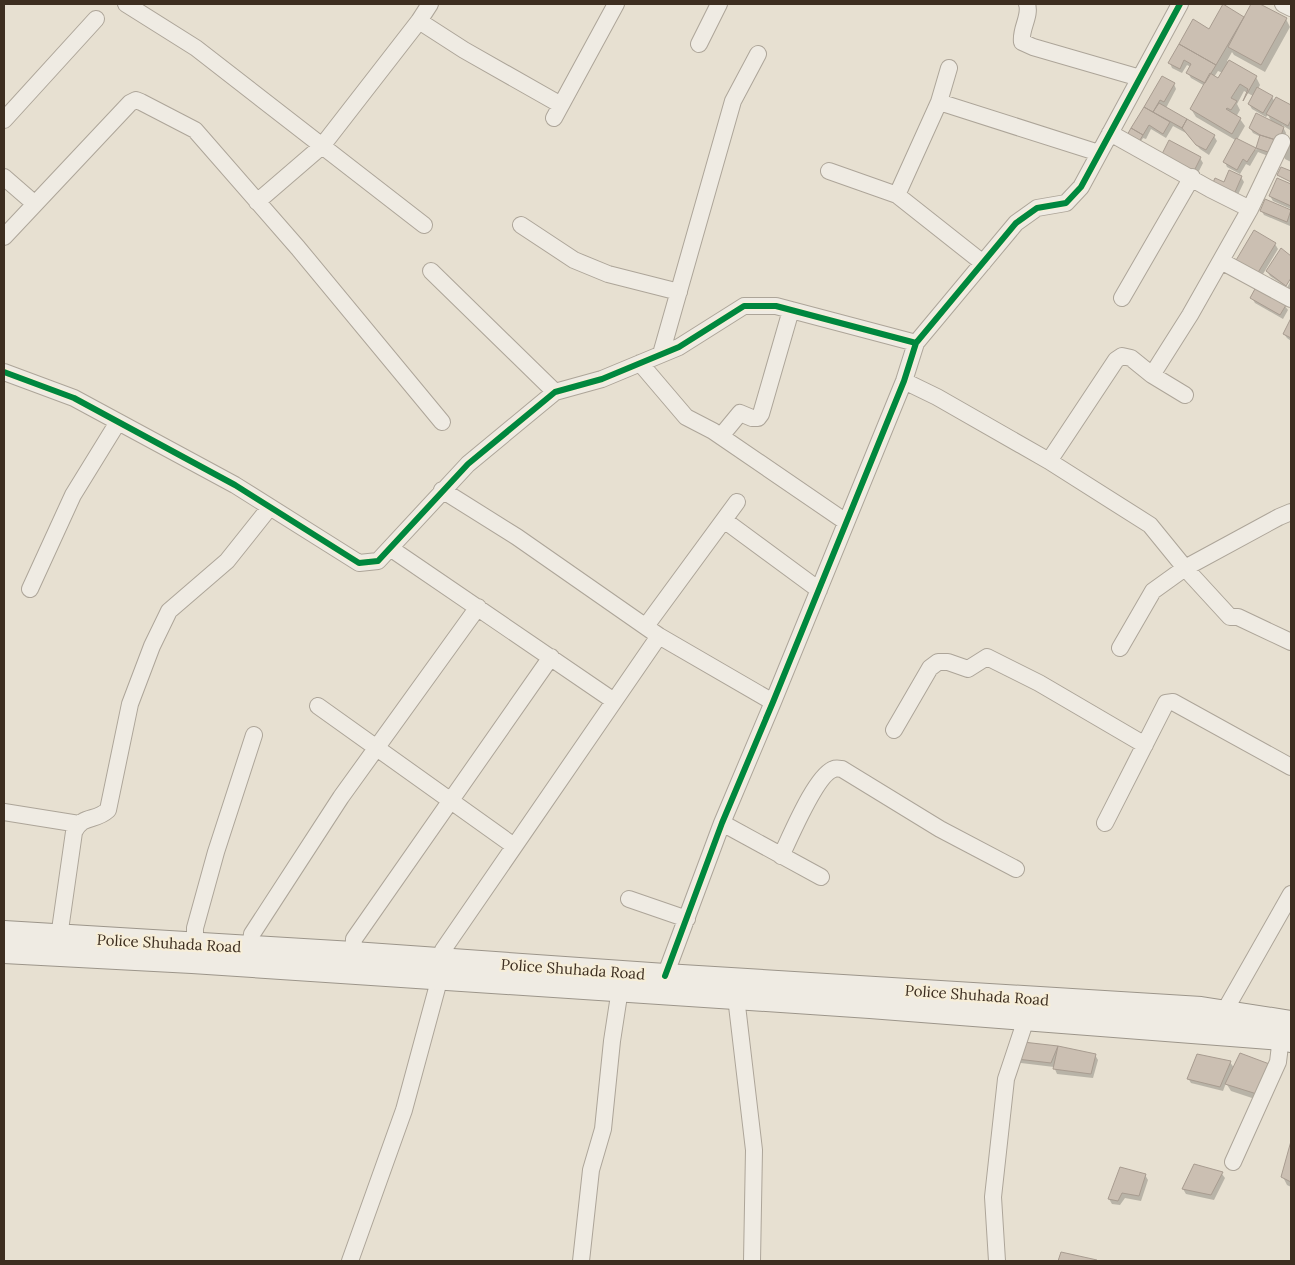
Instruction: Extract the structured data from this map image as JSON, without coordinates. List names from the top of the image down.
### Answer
{
  "streets": {
    "main road": ["Police Shuhada Road"]
  }
}
